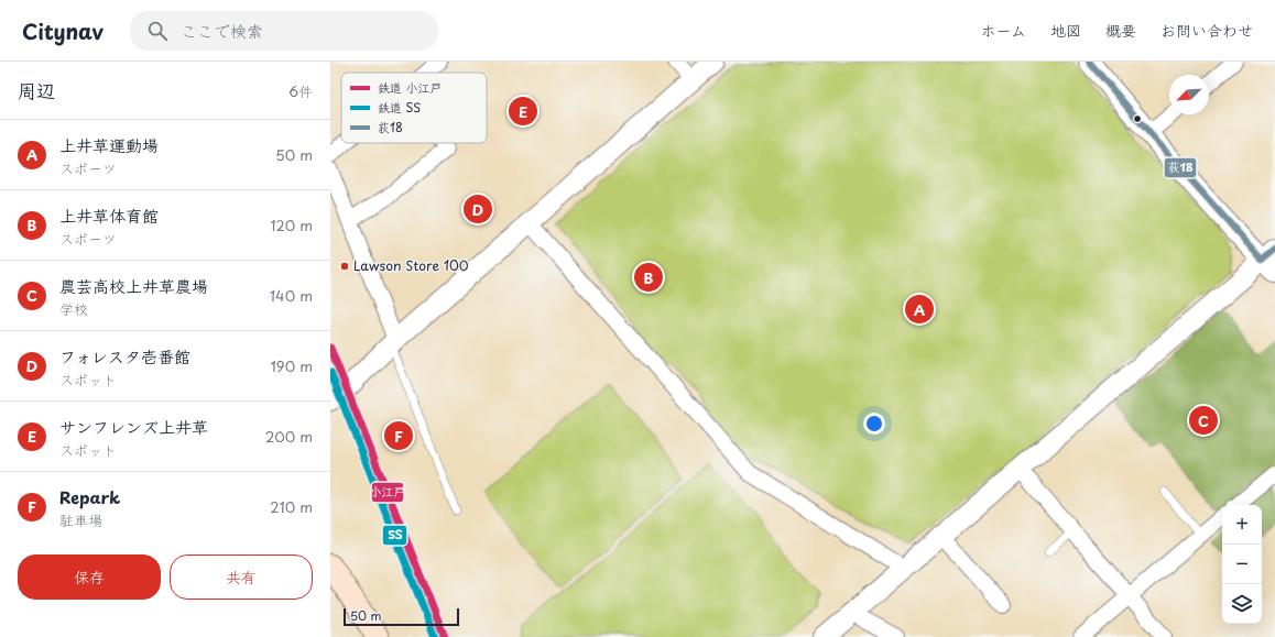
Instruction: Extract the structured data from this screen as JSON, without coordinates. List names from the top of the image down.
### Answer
{
  "places": ["Lawson Store 100"],
  "lines": ["transit line 荻18", "rail line 小江戸", "rail line SS"],
  "legend": ["鉄道 小江戸", "鉄道 SS", "荻18"],
  "scale_bar": "50 m",
  "north": "bottom left",
  "page": {
    "header": "Citynav",
    "search": "ここで検索",
    "nav": [
      "ホーム",
      "地図",
      "概要",
      "お問い合わせ"
    ],
    "heading": ["周辺", "6件"],
    "pins": [
      "E",
      "D",
      "B",
      "A",
      "C",
      "F"
    ],
    "list": [
      {
        "mark": "A",
        "name": "上井草運動場",
        "note": "スポーツ",
        "value": "50 m"
      },
      {
        "mark": "B",
        "name": "上井草体育館",
        "note": "スポーツ",
        "value": "120 m"
      },
      {
        "mark": "C",
        "name": "農芸高校上井草農場",
        "note": "学校",
        "value": "140 m"
      },
      {
        "mark": "D",
        "name": "フォレスタ壱番館",
        "note": "スポット",
        "value": "190 m"
      },
      {
        "mark": "E",
        "name": "サンフレンズ上井草",
        "note": "スポット",
        "value": "200 m"
      },
      {
        "mark": "F",
        "name": "Repark",
        "note": "駐車場",
        "value": "210 m"
      }
    ],
    "map_buttons": ["+", "−"],
    "buttons": ["保存", "共有"],
    "scale": "50 m"
  }
}
